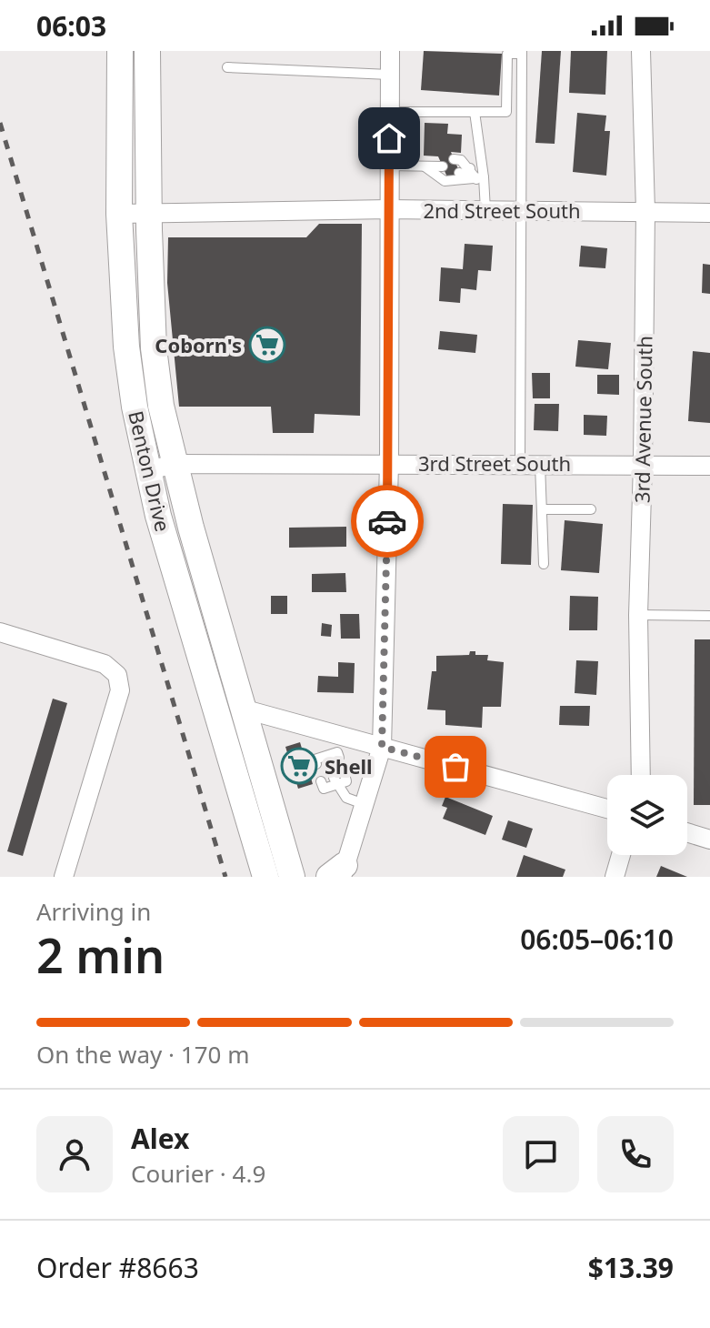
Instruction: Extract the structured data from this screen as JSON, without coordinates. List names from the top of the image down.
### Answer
{
  "streets": {
    "main road": ["Benton Drive"],
    "street": ["2nd Street South", "3rd Avenue South", "3rd Street South"]
  },
  "crossings": [
    ["2nd Street South", "3rd Avenue South"],
    ["2nd Street South", "Benton Drive"],
    ["3rd Avenue South", "3rd Street South"],
    ["3rd Street South", "Benton Drive"]
  ],
  "places": {
    "supermarket": ["Coborn's", "Shell"]
  },
  "page": {
    "status": "06:03",
    "heading": ["2 min", "Arriving in", "06:05–06:10"],
    "panel": [
      "Alex",
      "Courier · 4.9",
      "Order #8663",
      "$13.39"
    ],
    "bar": "On the way · 170 m"
  }
}
